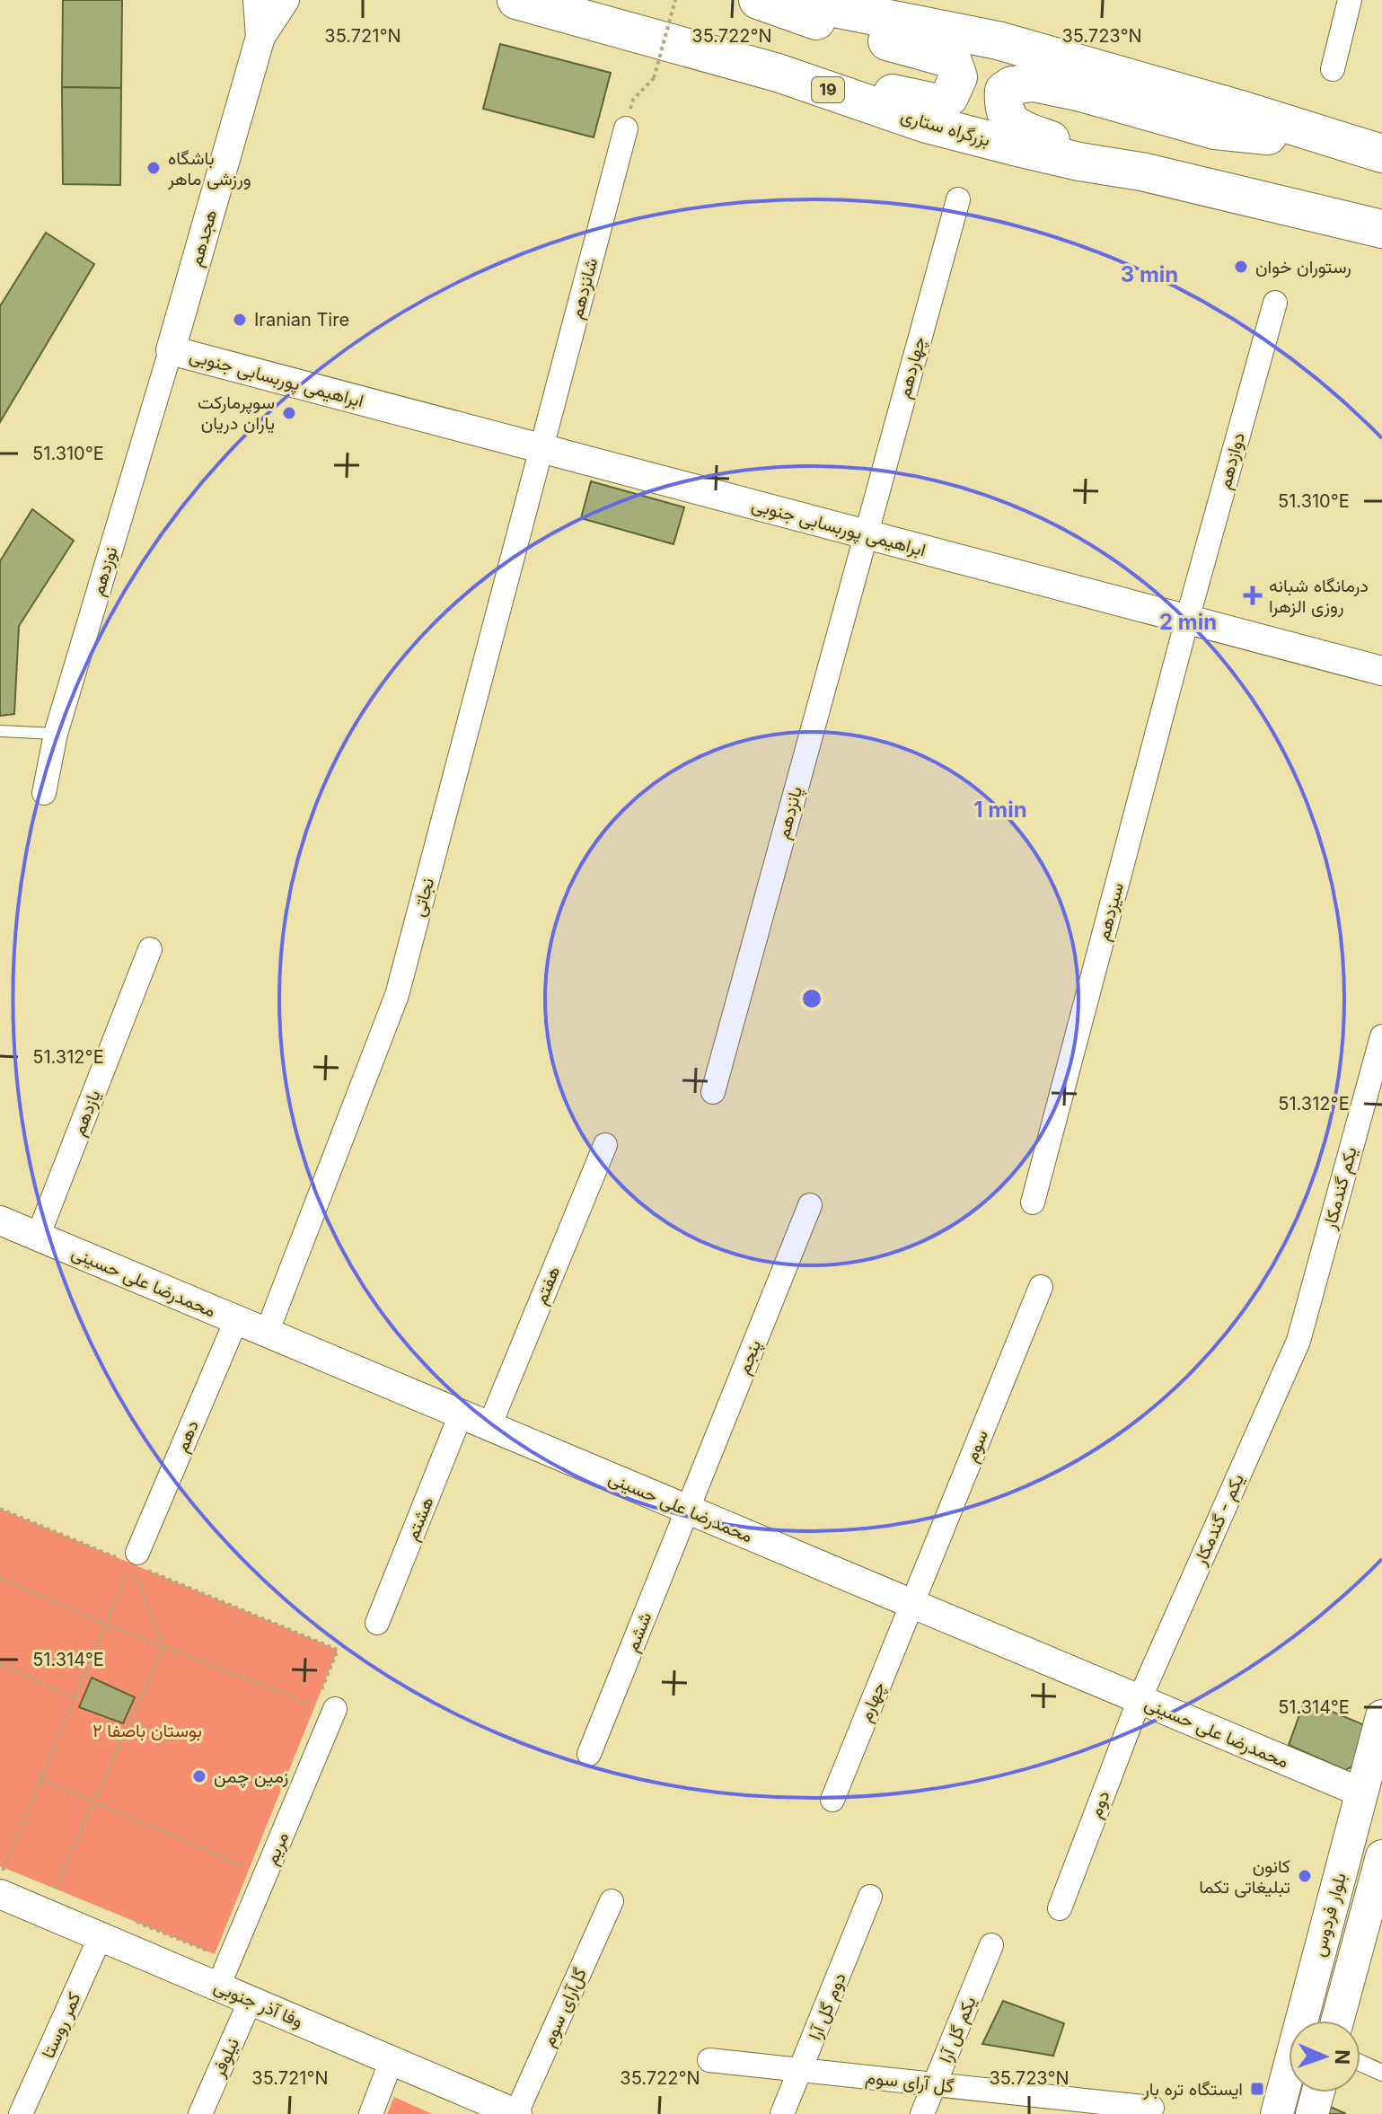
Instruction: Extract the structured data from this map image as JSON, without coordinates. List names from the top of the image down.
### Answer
{
  "streets": {
    "highway": ["19", "بزرگراه ستاری"],
    "main road": ["بلوار فردوس"],
    "street": [
      "هجدهم",
      "شانزدهم",
      "چهاردهم",
      "ابراهیمی پوربسابی جنوبی",
      "دوازدهم",
      "نوزدهم",
      "پانزدهم",
      "نجاتی",
      "سیزدهم",
      "یازدهم",
      "یکم گندمکار",
      "محمدرضا علی حسینی",
      "هفتم",
      "پنجم",
      "دهم",
      "سوم",
      "هشتم",
      "یکم - گندمکار",
      "ششم",
      "چهارم",
      "دوم",
      "مریم",
      "وفا آذر جنوبی",
      "دوم گل‌ آرا",
      "گل‌آرای سوم",
      "کمر روستا",
      "یکم گل‌ آرا",
      "نیلوفر",
      "گل آرای سوم"
    ]
  },
  "crossings": [
    ["هجدهم", "ابراهیمی پوربسابی جنوبی"],
    ["هجدهم", "نوزدهم"],
    ["شانزدهم", "ابراهیمی پوربسابی جنوبی"],
    ["شانزدهم", "نجاتی"],
    ["چهاردهم", "ابراهیمی پوربسابی جنوبی"],
    ["چهاردهم", "پانزدهم"],
    ["ابراهیمی پوربسابی جنوبی", "دوازدهم"],
    ["ابراهیمی پوربسابی جنوبی", "نوزدهم"],
    ["ابراهیمی پوربسابی جنوبی", "پانزدهم"],
    ["ابراهیمی پوربسابی جنوبی", "نجاتی"],
    ["ابراهیمی پوربسابی جنوبی", "سیزدهم"],
    ["دوازدهم", "سیزدهم"],
    ["نجاتی", "محمدرضا علی حسینی"],
    ["یازدهم", "محمدرضا علی حسینی"],
    ["یکم گندمکار", "یکم - گندمکار"],
    ["محمدرضا علی حسینی", "هفتم"],
    ["محمدرضا علی حسینی", "پنجم"],
    ["محمدرضا علی حسینی", "دهم"],
    ["محمدرضا علی حسینی", "سوم"],
    ["محمدرضا علی حسینی", "هشتم"],
    ["محمدرضا علی حسینی", "یکم - گندمکار"],
    ["محمدرضا علی حسینی", "ششم"],
    ["محمدرضا علی حسینی", "چهارم"],
    ["محمدرضا علی حسینی", "دوم"],
    ["محمدرضا علی حسینی", "بلوار فردوس"],
    ["پنجم", "ششم"],
    ["سوم", "چهارم"],
    ["یکم - گندمکار", "دوم"],
    ["مریم", "وفا آذر جنوبی"],
    ["وفا آذر جنوبی", "گل‌آرای سوم"],
    ["وفا آذر جنوبی", "کمر روستا"],
    ["وفا آذر جنوبی", "نیلوفر"],
    ["دوم گل‌ آرا", "گل آرای سوم"],
    ["یکم گل‌ آرا", "گل آرای سوم"]
  ],
  "parks": ["بوستان باصفا ۲"],
  "places": {
    "other": [
      "باشگاه ورزشی ماهر",
      "رستوران خوان",
      "Iranian Tire",
      "سوپرمارکت یاران دریان",
      "زمین چمن",
      "کانون تبلیغاتی تکما"
    ],
    "health": ["درمانگاه شبانه روزی الزهرا"],
    "transit": ["ایستگاه تره بار"]
  },
  "north": "right",
  "coordinates": [
    "35.721°N",
    "35.722°N",
    "35.723°N",
    "51.310°E",
    "51.312°E",
    "51.314°E"
  ],
  "rings": ["3 min", "2 min", "1 min"]
}
